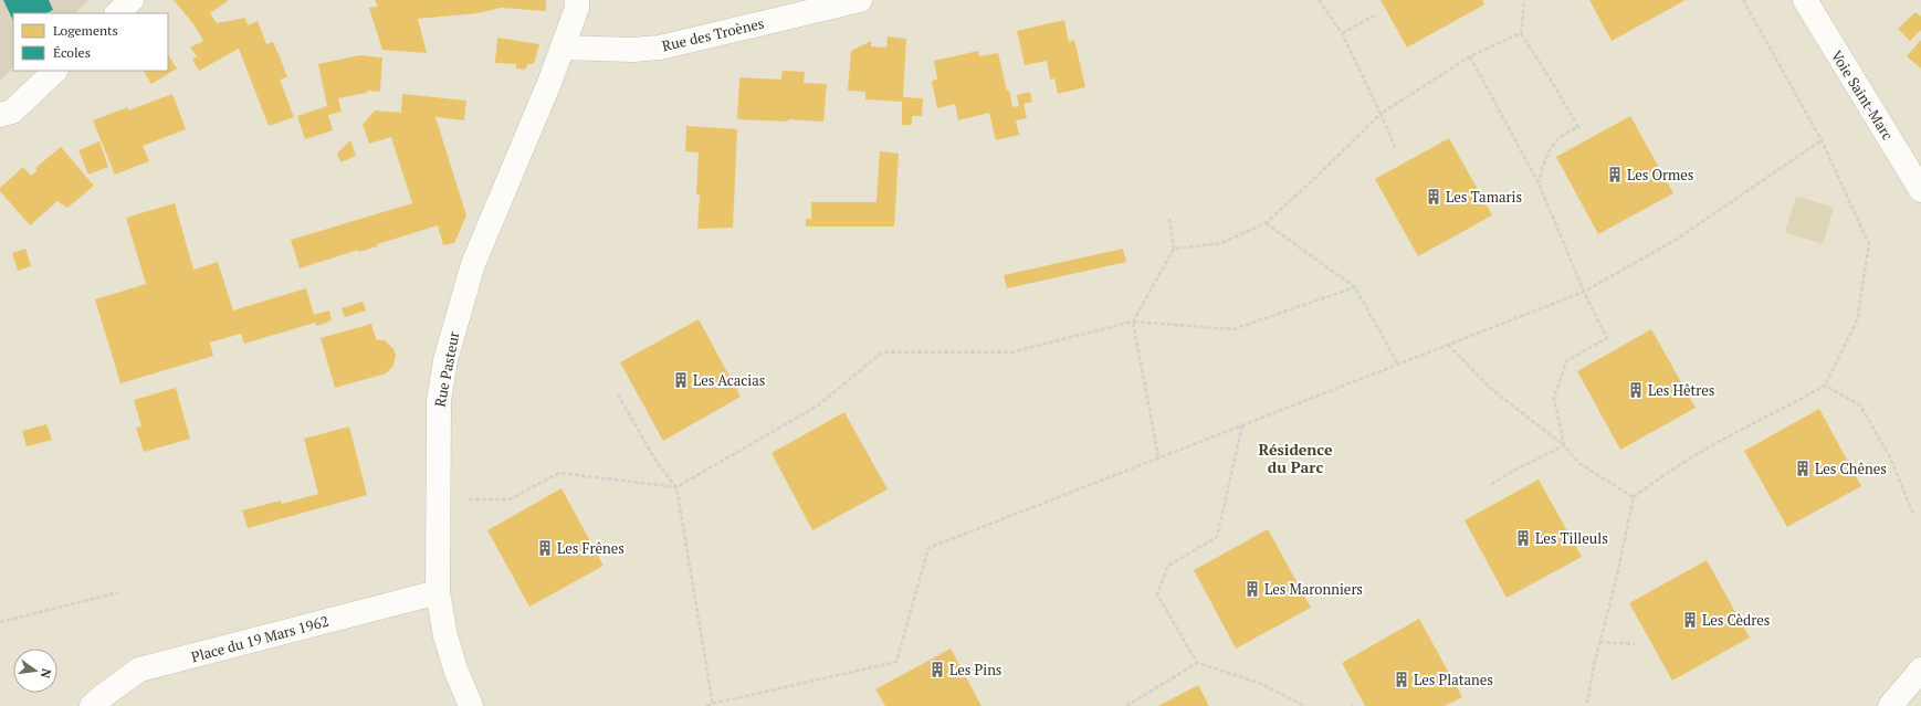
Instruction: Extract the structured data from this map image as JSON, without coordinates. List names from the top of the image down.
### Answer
{
  "streets": {
    "street": [
      "Rue des Troènes",
      "Voie Saint-Marc",
      "Rue Pasteur",
      "Place du 19 Mars 1962"
    ]
  },
  "crossings": [
    ["Rue des Troènes", "Rue Pasteur"],
    ["Rue Pasteur", "Place du 19 Mars 1962"]
  ],
  "districts": ["Résidence du Parc"],
  "places": {
    "building": [
      "Les Ormes",
      "Les Tamaris",
      "Les Acacias",
      "Les Hêtres",
      "Les Chênes",
      "Les Tilleuls",
      "Les Frênes",
      "Les Maronniers",
      "Les Cèdres",
      "Les Pins",
      "Les Platanes"
    ]
  },
  "legend": ["Logements", "Écoles"],
  "north": "right"
}
